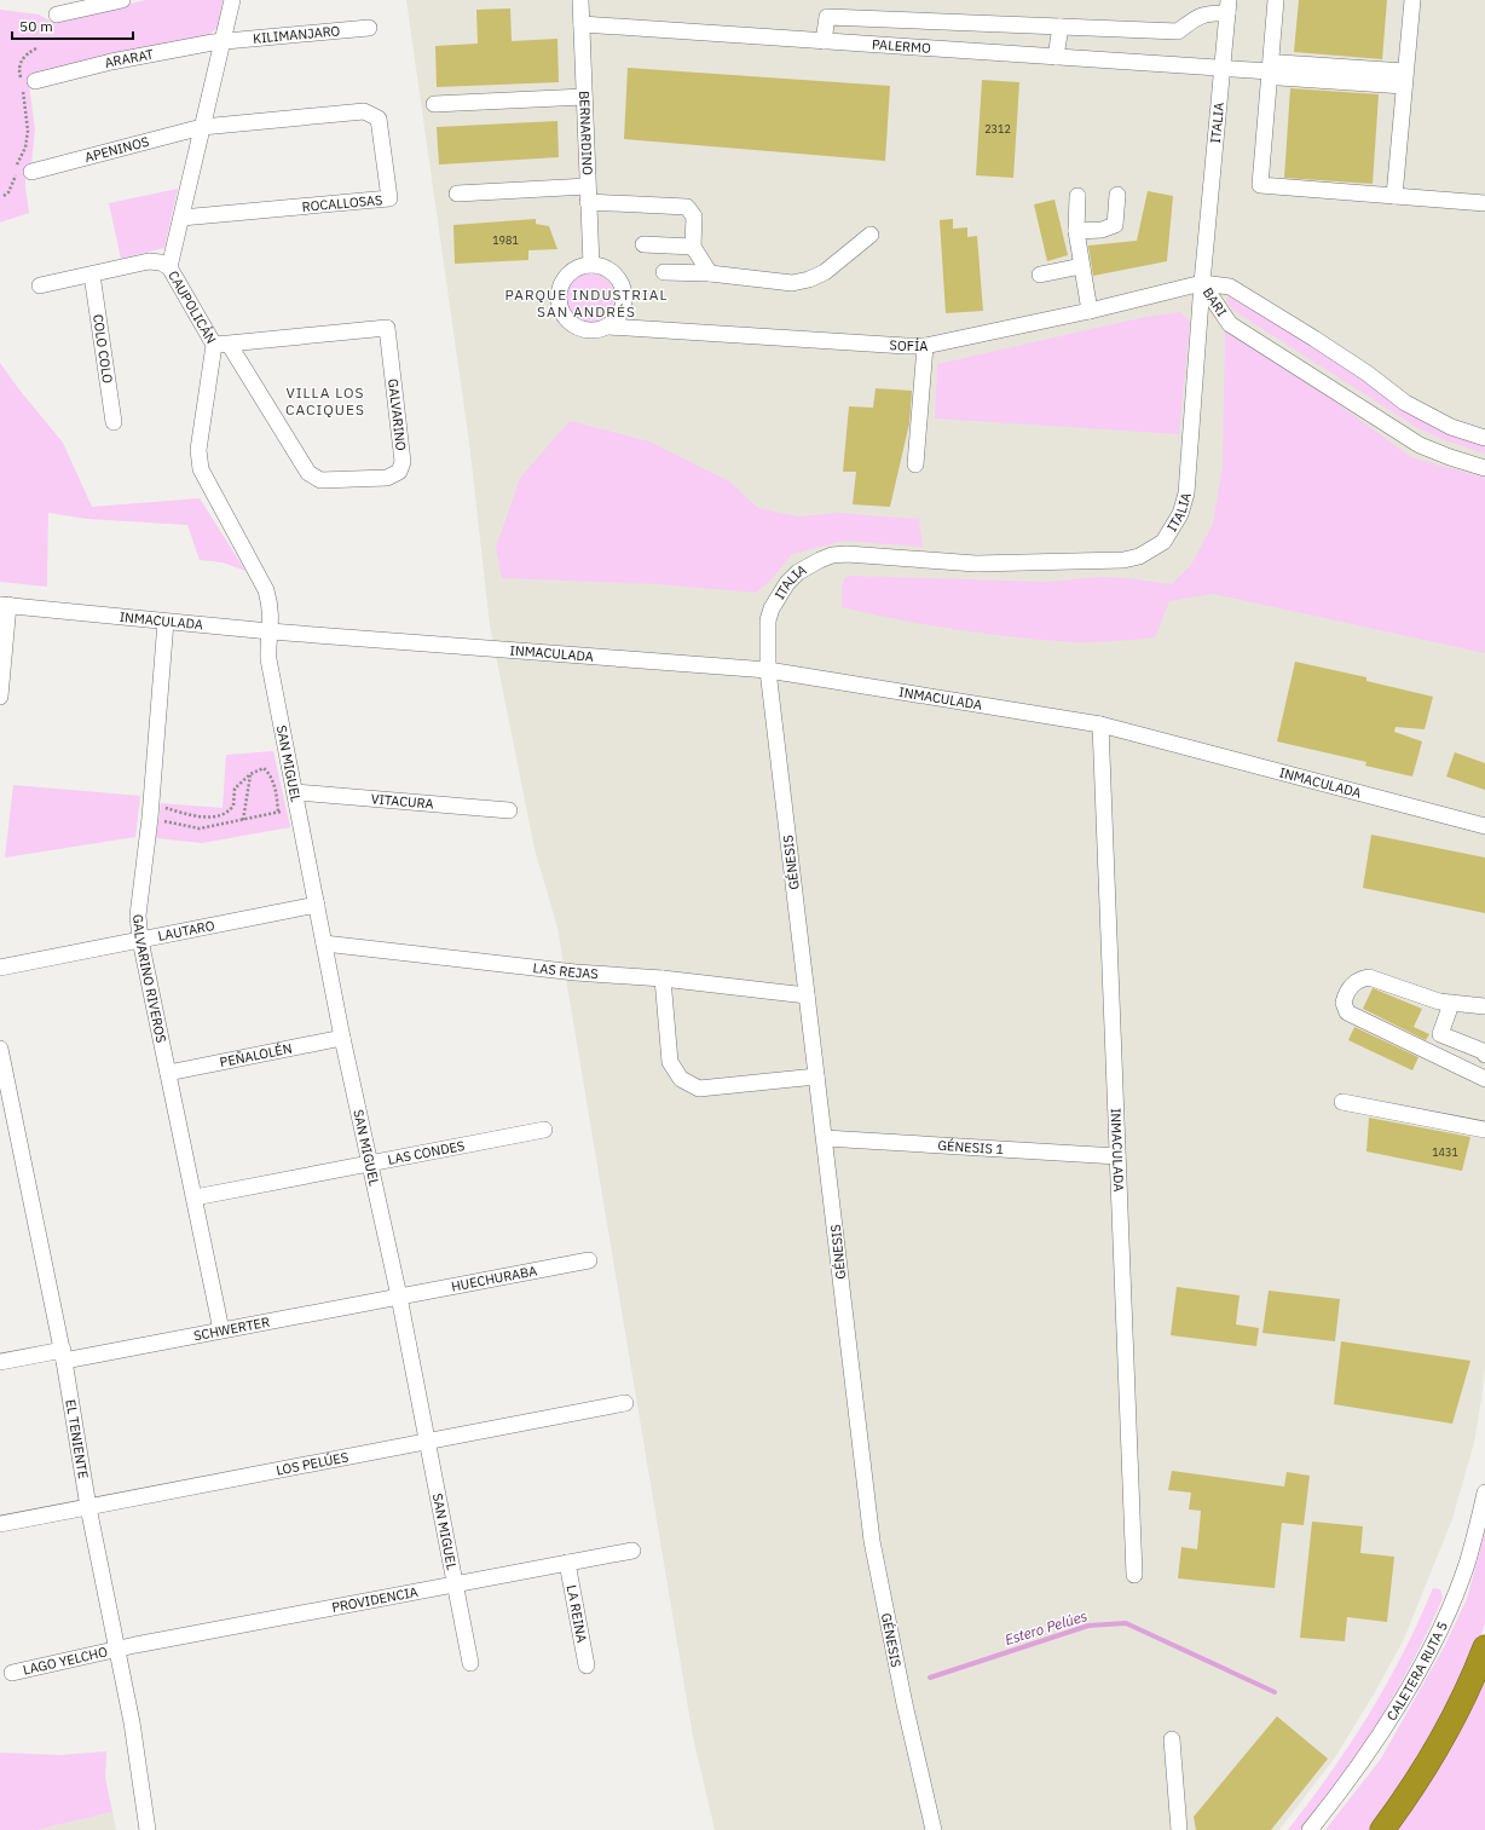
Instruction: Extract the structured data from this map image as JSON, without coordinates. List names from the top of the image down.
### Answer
{
  "streets": {
    "street": [
      "KILIMANJARO",
      "PALERMO",
      "ARARAT",
      "ITALIA",
      "BERNARDINO",
      "APENINOS",
      "ROCALLOSAS",
      "BARI",
      "CAUPOLICÁN",
      "SOFÍA",
      "COLO COLO",
      "GALVARINO",
      "INMACULADA",
      "SAN MIGUEL",
      "VITACURA",
      "GÉNESIS",
      "LAUTARO",
      "LAS REJAS",
      "GALVARINO RIVEROS",
      "PEÑALOLÉN",
      "GÉNESIS 1",
      "LAS CONDES",
      "HUECHURABA",
      "SCHWERTER",
      "EL TENIENTE",
      "LOS PELÚES",
      "PROVIDENCIA",
      "LA REINA",
      "LAGO YELCHO",
      "CALETERA RUTA 5"
    ]
  },
  "crossings": [
    ["KILIMANJARO", "ARARAT"],
    ["KILIMANJARO", "CAUPOLICÁN"],
    ["PALERMO", "ITALIA"],
    ["PALERMO", "BERNARDINO"],
    ["ARARAT", "CAUPOLICÁN"],
    ["ITALIA", "BARI"],
    ["ITALIA", "SOFÍA"],
    ["ITALIA", "INMACULADA"],
    ["ITALIA", "GÉNESIS"],
    ["BERNARDINO", "SOFÍA"],
    ["APENINOS", "ROCALLOSAS"],
    ["APENINOS", "CAUPOLICÁN"],
    ["ROCALLOSAS", "CAUPOLICÁN"],
    ["BARI", "SOFÍA"],
    ["CAUPOLICÁN", "GALVARINO"],
    ["CAUPOLICÁN", "INMACULADA"],
    ["CAUPOLICÁN", "SAN MIGUEL"],
    ["INMACULADA", "SAN MIGUEL"],
    ["INMACULADA", "GÉNESIS"],
    ["INMACULADA", "GALVARINO RIVEROS"],
    ["INMACULADA", "GÉNESIS 1"],
    ["SAN MIGUEL", "VITACURA"],
    ["SAN MIGUEL", "LAUTARO"],
    ["SAN MIGUEL", "LAS REJAS"],
    ["SAN MIGUEL", "PEÑALOLÉN"],
    ["SAN MIGUEL", "LAS CONDES"],
    ["SAN MIGUEL", "HUECHURABA"],
    ["SAN MIGUEL", "SCHWERTER"],
    ["SAN MIGUEL", "LOS PELÚES"],
    ["SAN MIGUEL", "PROVIDENCIA"],
    ["GÉNESIS", "LAS REJAS"],
    ["GÉNESIS", "GÉNESIS 1"],
    ["LAUTARO", "GALVARINO RIVEROS"],
    ["GALVARINO RIVEROS", "PEÑALOLÉN"],
    ["GALVARINO RIVEROS", "LAS CONDES"],
    ["GALVARINO RIVEROS", "SCHWERTER"],
    ["HUECHURABA", "SCHWERTER"],
    ["SCHWERTER", "EL TENIENTE"],
    ["EL TENIENTE", "LOS PELÚES"],
    ["EL TENIENTE", "PROVIDENCIA"],
    ["EL TENIENTE", "LAGO YELCHO"],
    ["PROVIDENCIA", "LA REINA"],
    ["PROVIDENCIA", "LAGO YELCHO"]
  ],
  "districts": ["PARQUE INDUSTRIAL SAN ANDRÉS", "VILLA LOS CACIQUES"],
  "water": ["Estero Pelúes"],
  "house_numbers": ["2312", "1981", "1431"],
  "scale_bar": "50 m"
}
